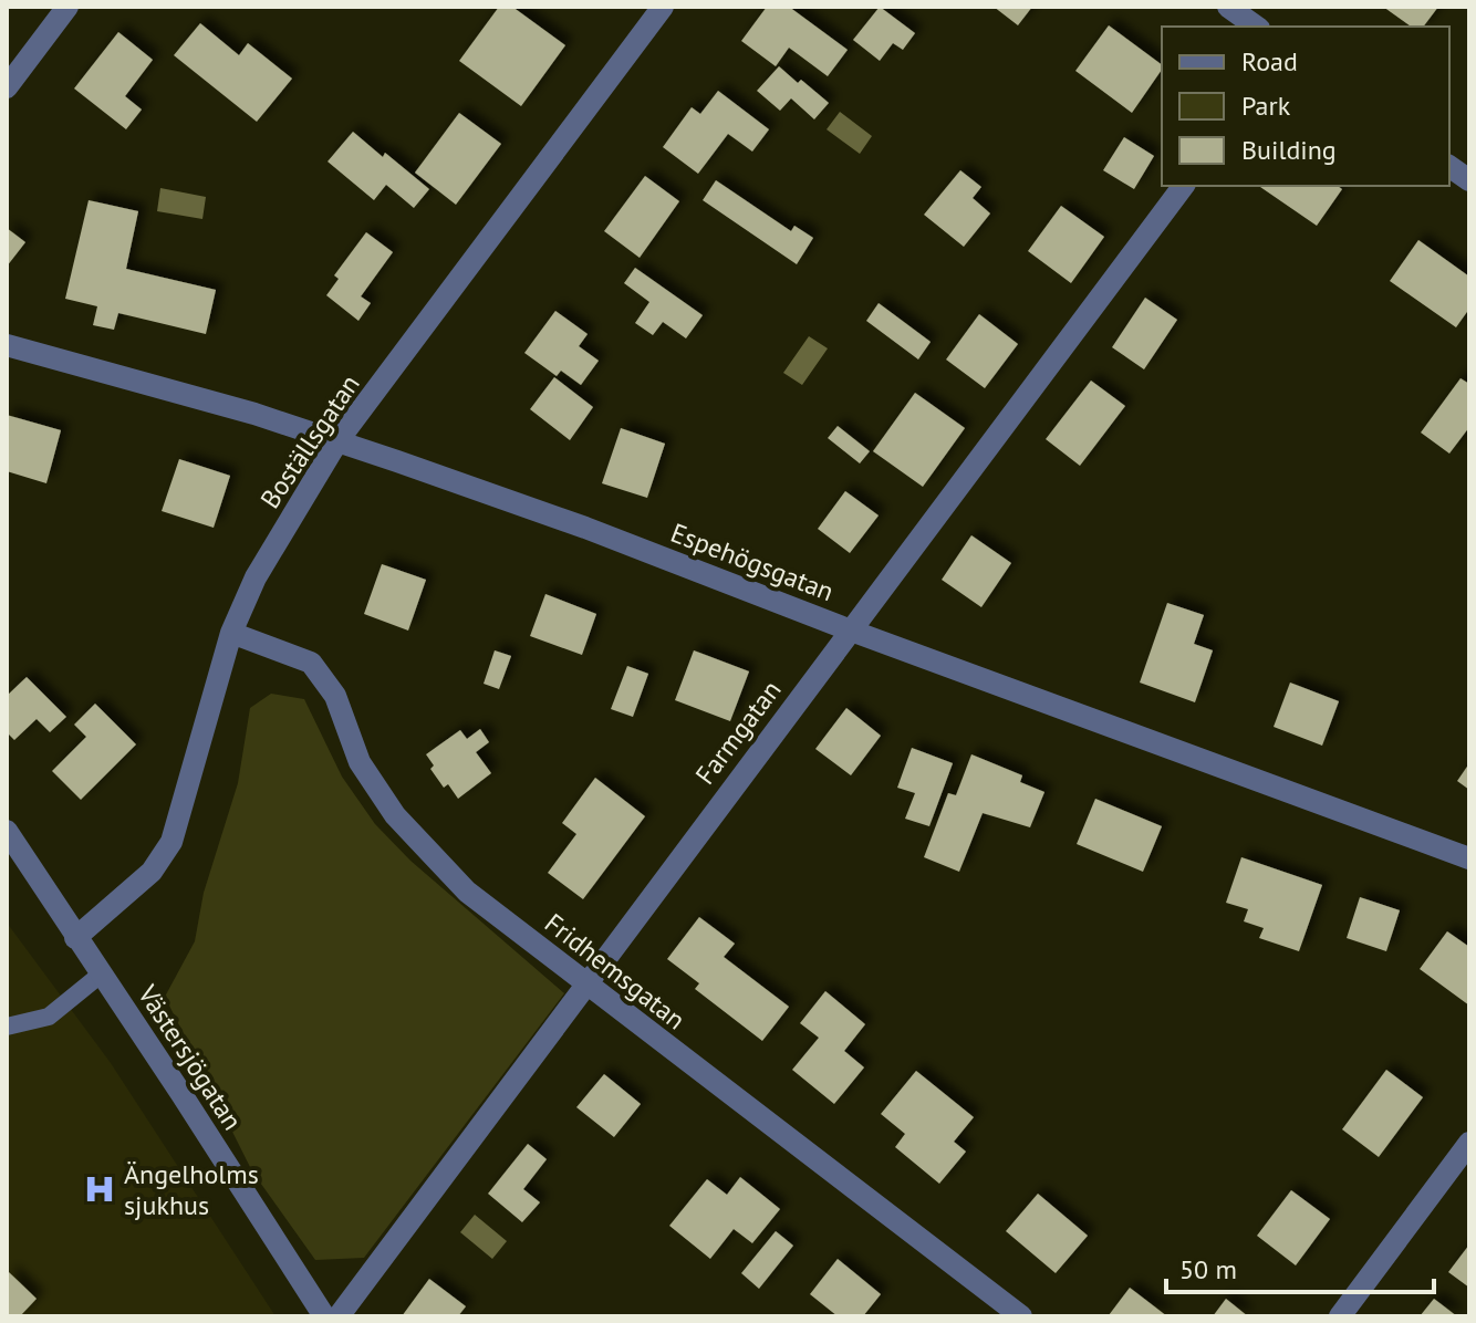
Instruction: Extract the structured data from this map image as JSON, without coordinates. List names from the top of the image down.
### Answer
{
  "streets": {
    "street": [
      "Boställsgatan",
      "Espehögsgatan",
      "Farmgatan",
      "Fridhemsgatan",
      "Västersjögatan"
    ]
  },
  "crossings": [
    ["Boställsgatan", "Espehögsgatan"],
    ["Boställsgatan", "Fridhemsgatan"],
    ["Boställsgatan", "Västersjögatan"],
    ["Espehögsgatan", "Farmgatan"],
    ["Farmgatan", "Fridhemsgatan"]
  ],
  "places": {
    "hospital": ["Ängelholms sjukhus"]
  },
  "legend": ["Road", "Park", "Building"],
  "scale_bar": "50 m"
}
